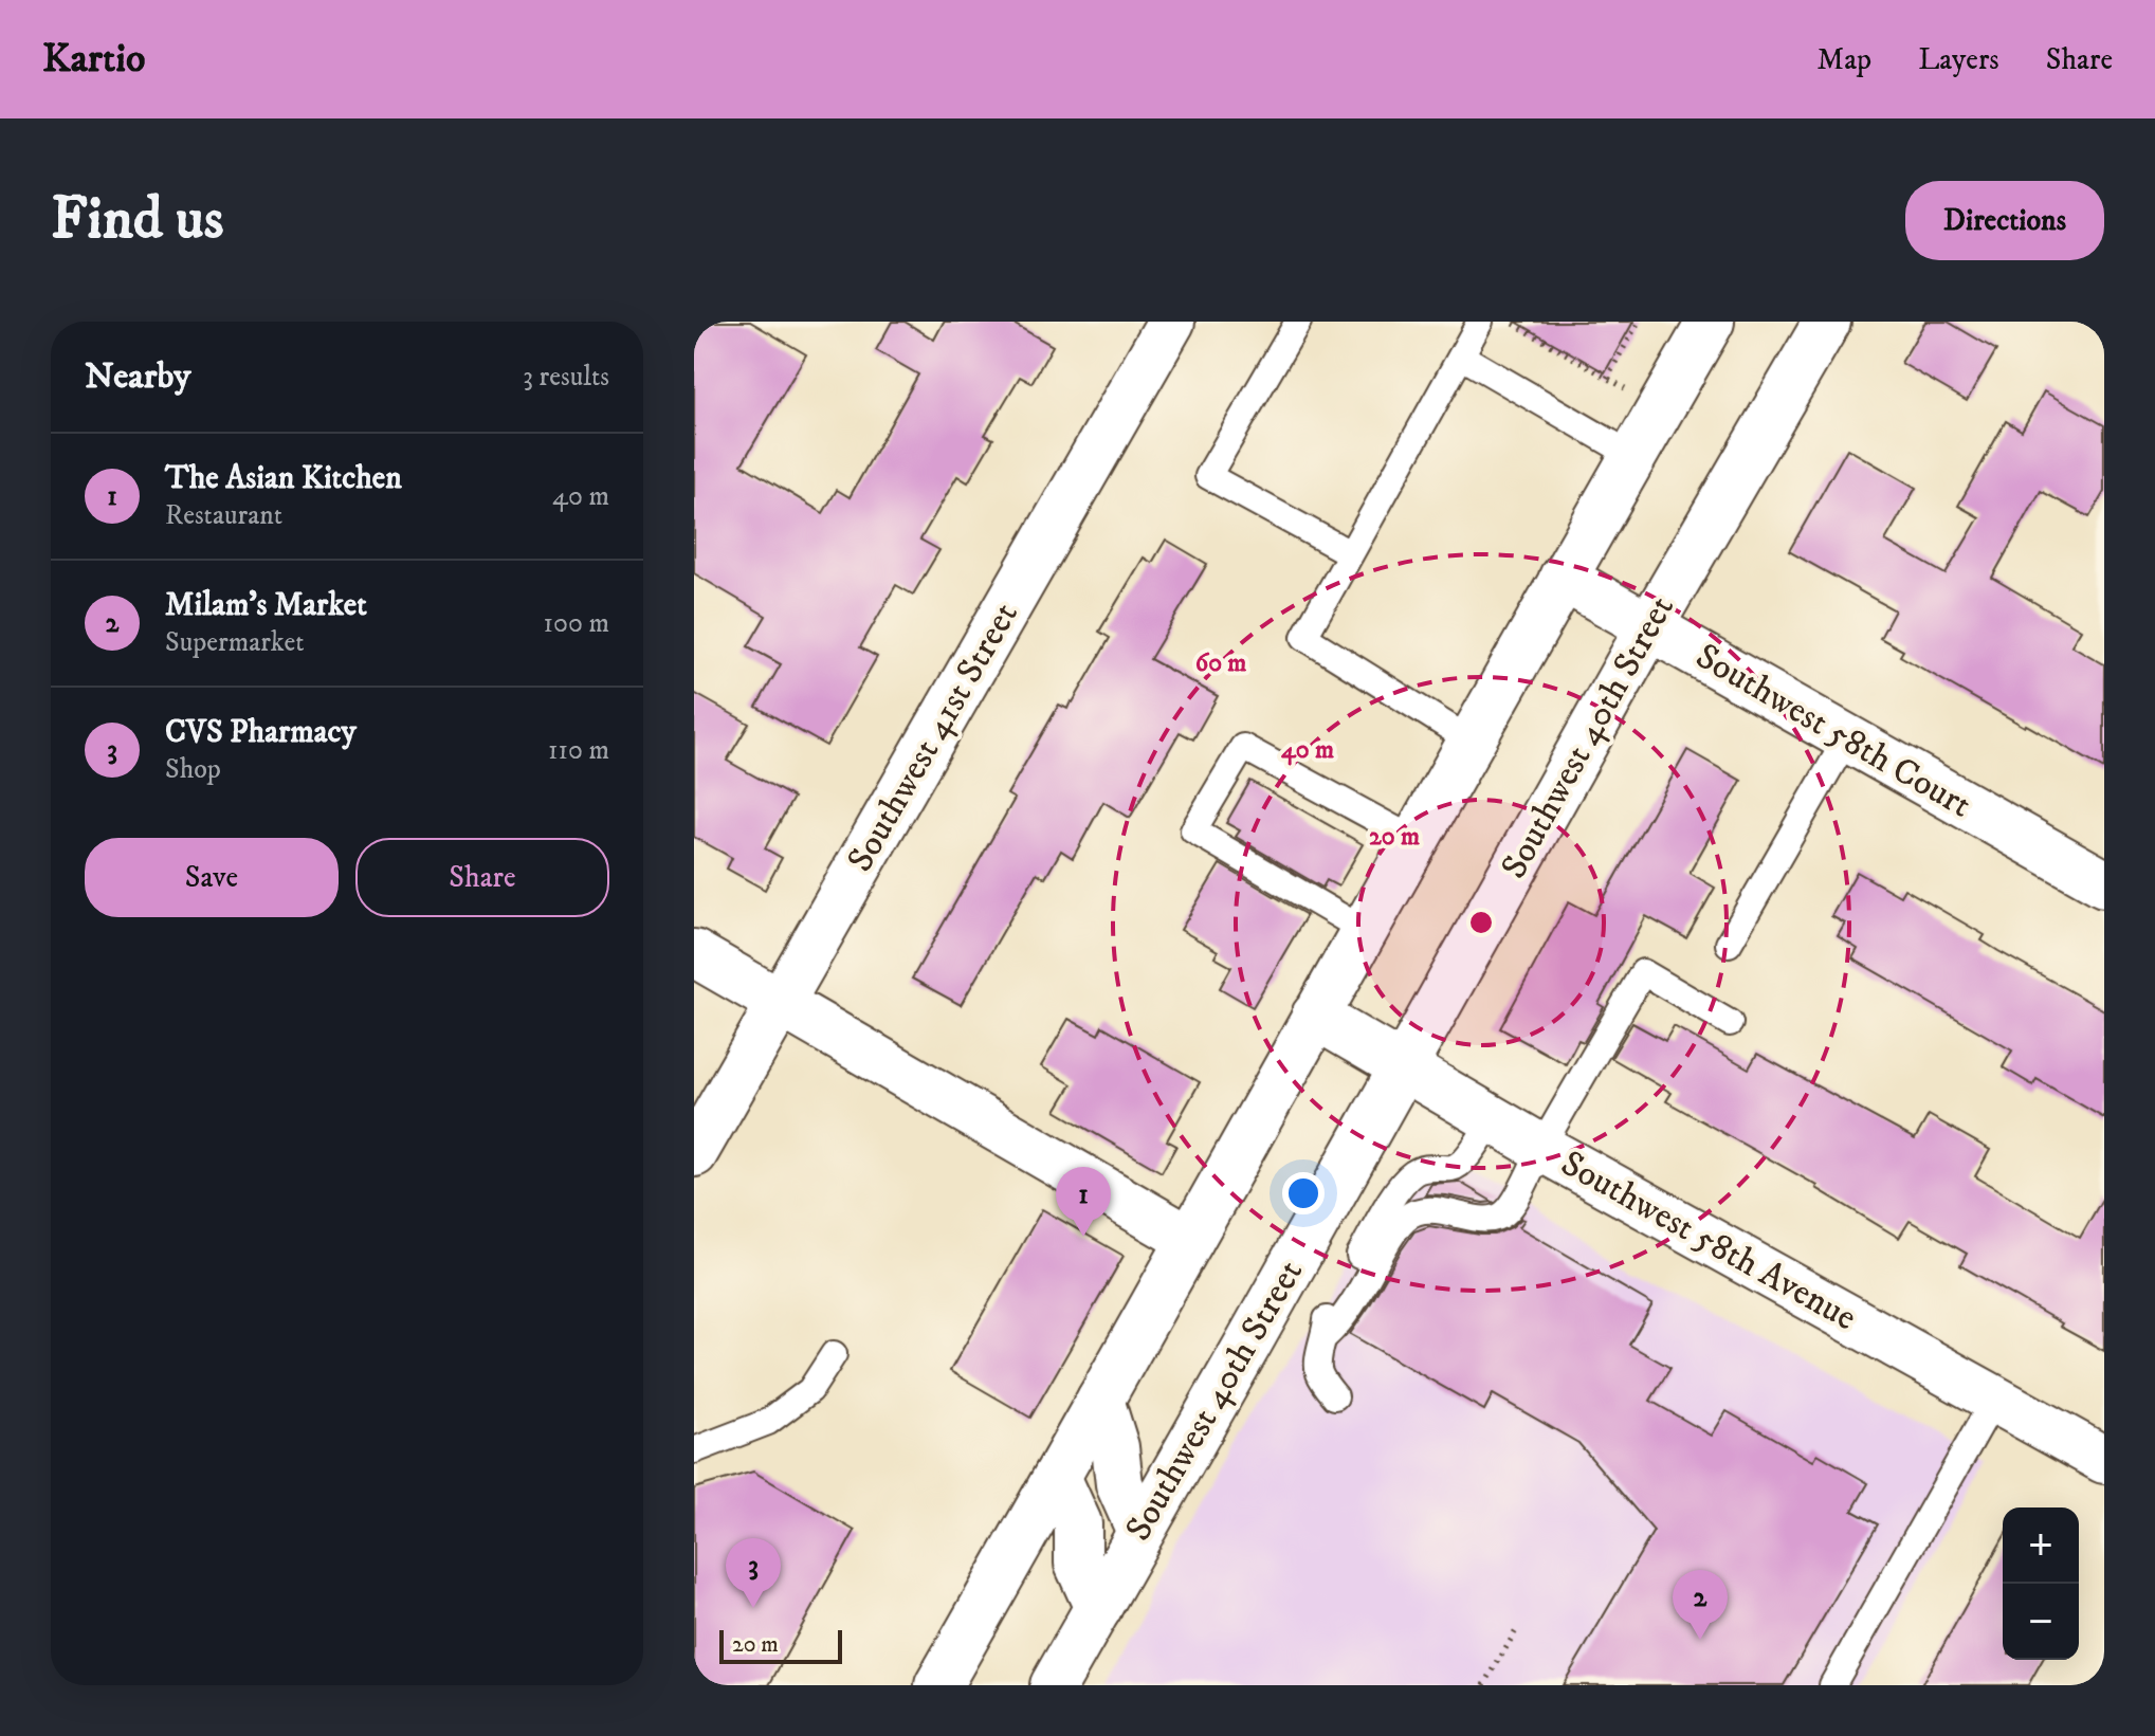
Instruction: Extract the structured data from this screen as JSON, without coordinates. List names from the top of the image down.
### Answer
{
  "streets": {
    "main road": [
      "Southwest 58th Court",
      "Southwest 41st Street",
      "Southwest 40th Street",
      "Southwest 58th Avenue"
    ]
  },
  "crossings": [
    ["Southwest 58th Court", "Southwest 40th Street"],
    ["Southwest 40th Street", "Southwest 58th Avenue"]
  ],
  "scale_bar": "20 m",
  "page": {
    "header": "Kartio",
    "nav": ["Map", "Layers", "Share"],
    "buttons": [
      "Directions",
      ["Save", "Share"]
    ],
    "title": "Find us",
    "heading": ["Nearby", "3 results"],
    "list": [
      {
        "mark": "1",
        "name": "The Asian Kitchen",
        "note": "Restaurant",
        "value": "40 m"
      },
      {
        "mark": "2",
        "name": "Milam's Market",
        "note": "Supermarket",
        "value": "100 m"
      },
      {
        "mark": "3",
        "name": "CVS Pharmacy",
        "note": "Shop",
        "value": "110 m"
      }
    ],
    "pins": ["1", "3", "2"],
    "map_buttons": ["+", "−"],
    "scale": "20 m"
  },
  "rings": ["60 m", "40 m", "20 m"]
}
